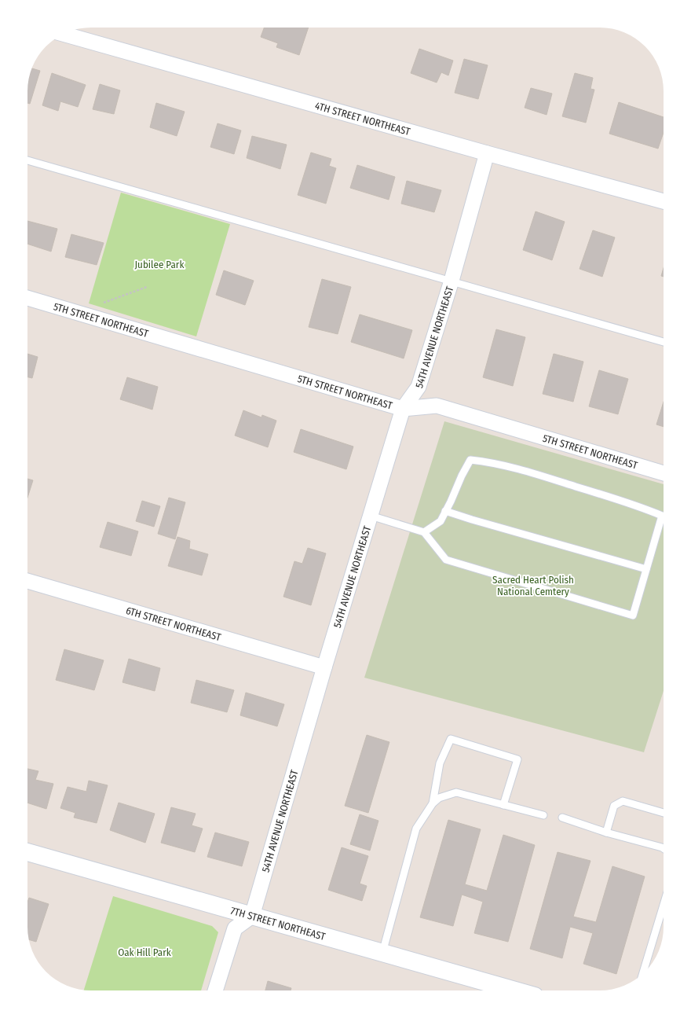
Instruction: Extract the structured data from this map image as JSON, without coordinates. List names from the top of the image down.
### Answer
{
  "streets": {
    "street": [
      "4TH STREET NORTHEAST",
      "5TH STREET NORTHEAST",
      "54TH AVENUE NORTHEAST",
      "6TH STREET NORTHEAST",
      "7TH STREET NORTHEAST"
    ]
  },
  "crossings": [
    ["4TH STREET NORTHEAST", "54TH AVENUE NORTHEAST"],
    ["5TH STREET NORTHEAST", "54TH AVENUE NORTHEAST"],
    ["54TH AVENUE NORTHEAST", "6TH STREET NORTHEAST"],
    ["54TH AVENUE NORTHEAST", "7TH STREET NORTHEAST"]
  ],
  "parks": ["Jubilee Park", "Sacred Heart Polish National Cemtery", "Oak Hill Park"]
}
